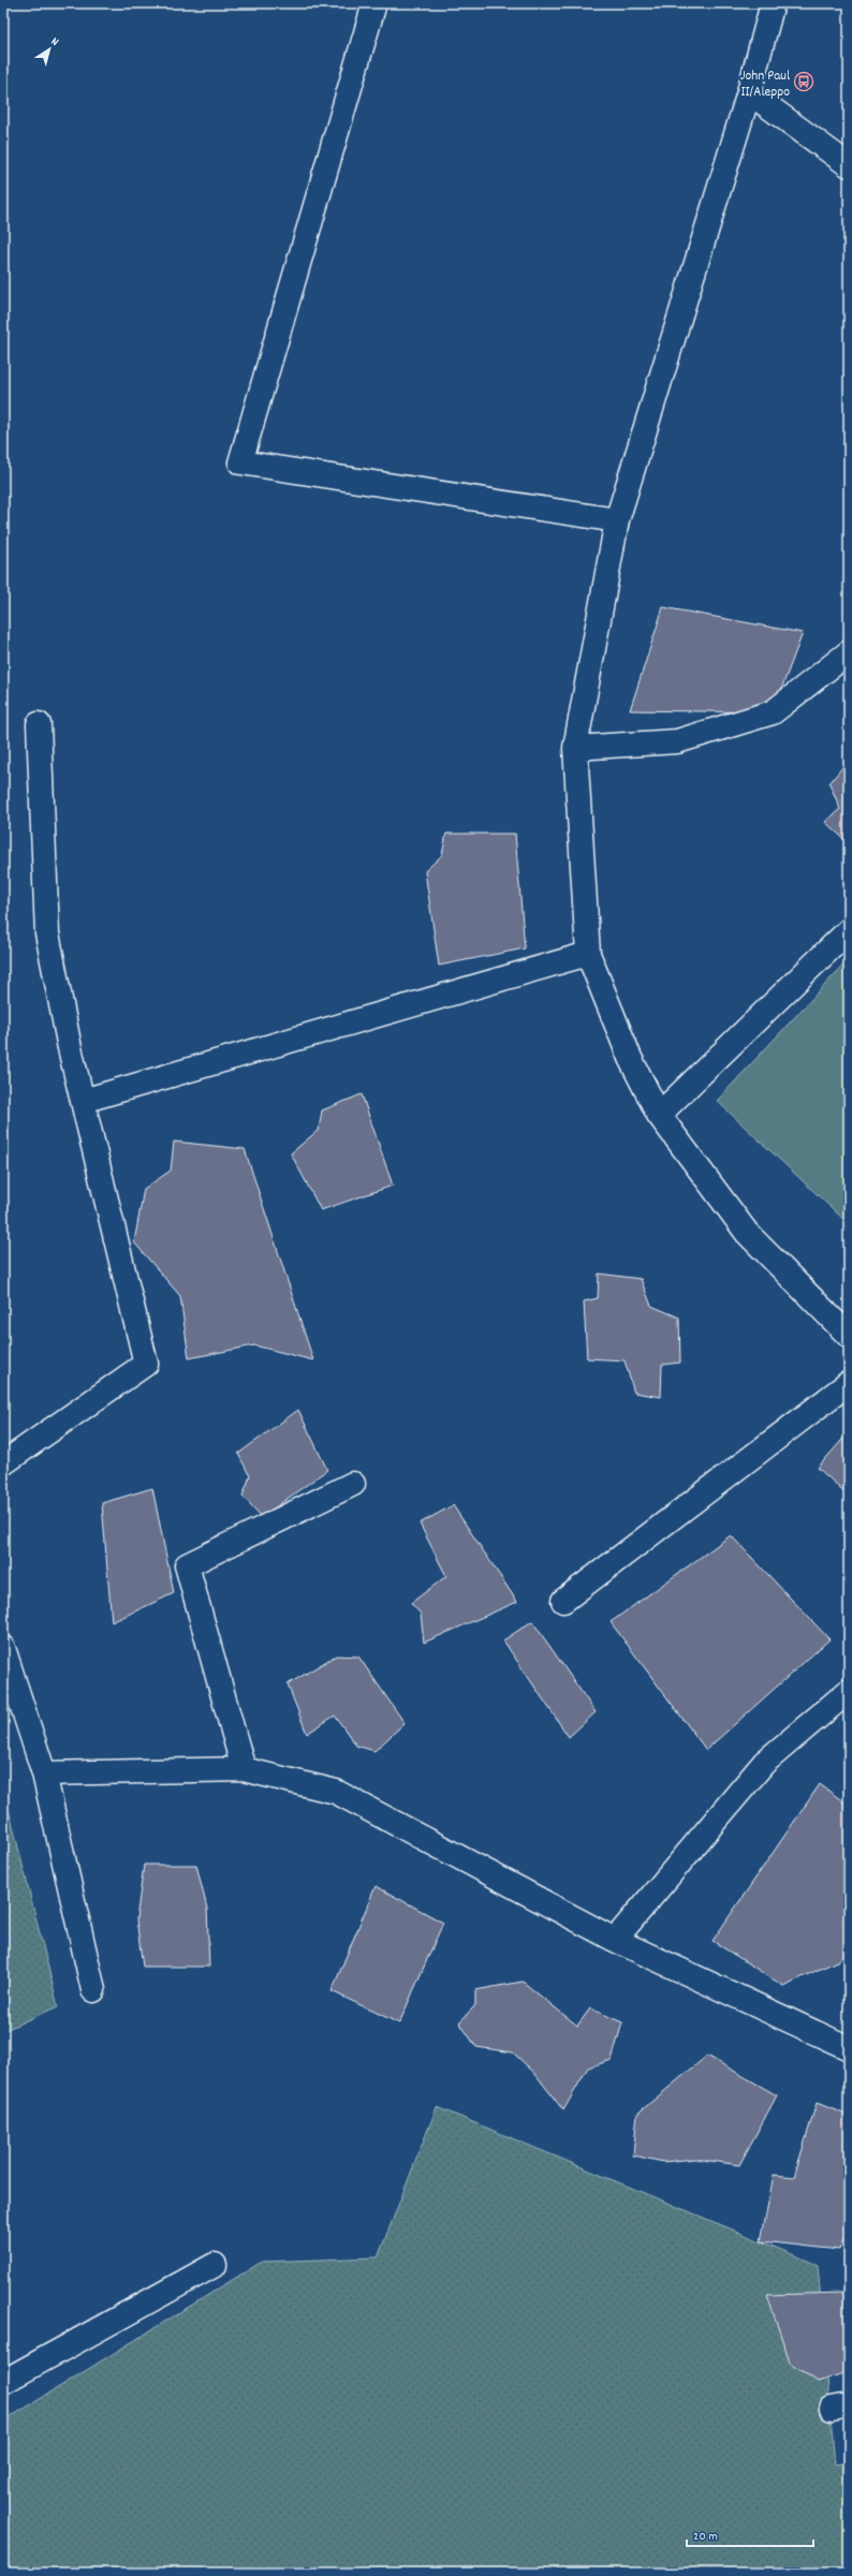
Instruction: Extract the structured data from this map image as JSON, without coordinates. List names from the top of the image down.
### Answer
{
  "places": {
    "bus stop": ["John Paul II/Aleppo"]
  },
  "scale_bar": "20 m",
  "north": "top right"
}
